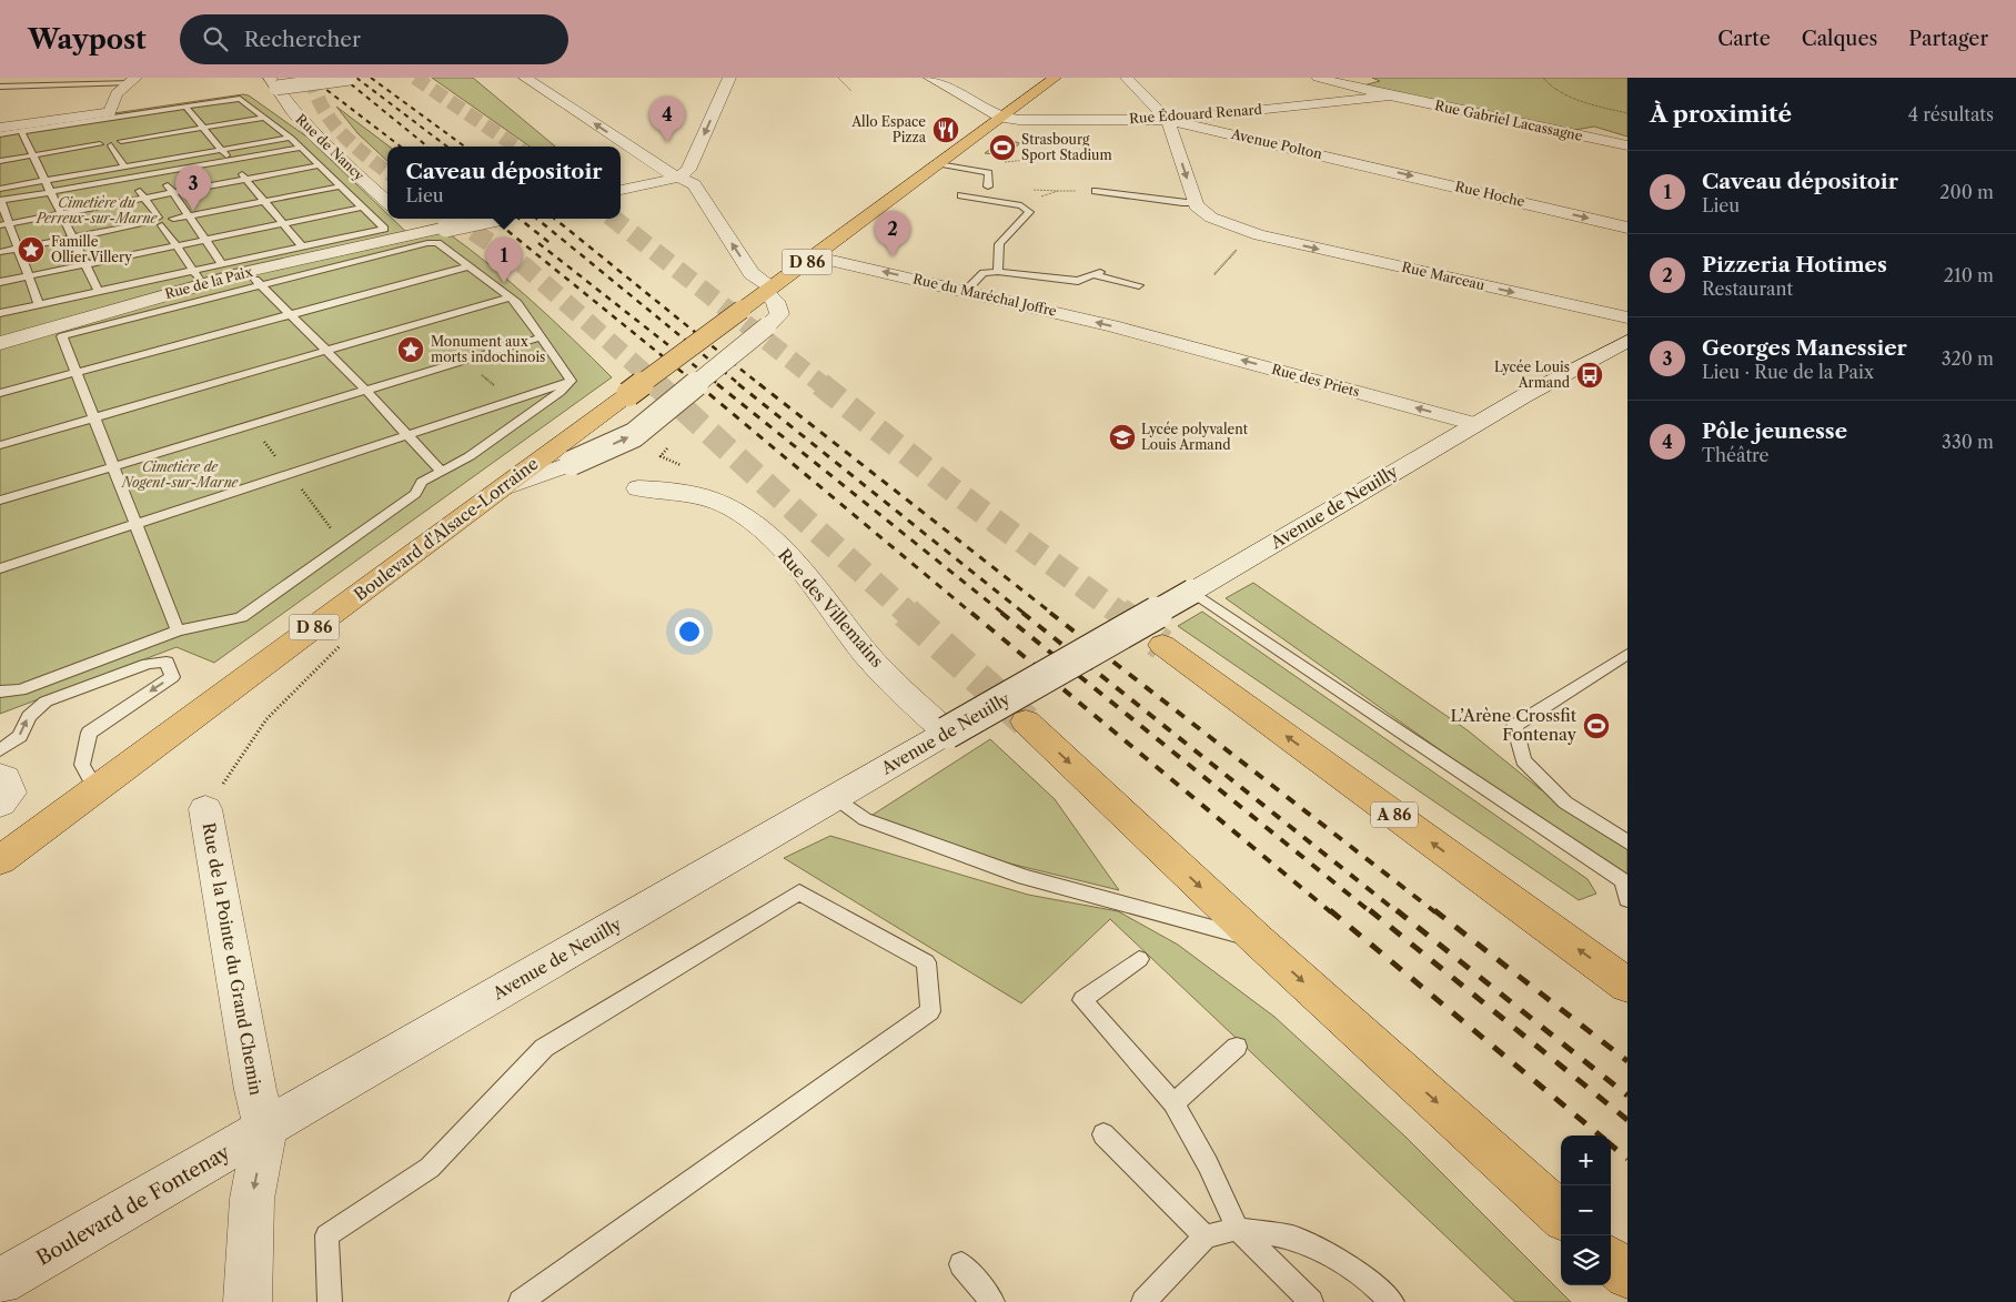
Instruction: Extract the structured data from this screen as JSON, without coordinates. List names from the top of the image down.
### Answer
{
  "streets": {
    "main road": ["D 86", "Boulevard d'Alsace-Lorraine", "A 86"],
    "street": [
      "Rue Édouard Renard",
      "Rue Gabriel Lacassagne",
      "Avenue Polton",
      "Rue de Nancy",
      "Rue Hoche",
      "Rue Marceau",
      "Rue de la Paix",
      "Rue du Maréchal Joffre",
      "Rue des Priets",
      "Avenue de Neuilly",
      "Rue des Villemains",
      "Rue de la Pointe du Grand Chemin",
      "Boulevard de Fontenay"
    ]
  },
  "crossings": [
    ["Rue Édouard Renard", "Rue Gabriel Lacassagne"],
    ["Rue Édouard Renard", "Avenue Polton"],
    ["Rue Édouard Renard", "D 86"],
    ["Avenue Polton", "Rue Hoche"],
    ["D 86", "Rue du Maréchal Joffre"],
    ["D 86", "Boulevard d'Alsace-Lorraine"],
    ["Rue du Maréchal Joffre", "Rue des Priets"],
    ["Rue des Priets", "Avenue de Neuilly"],
    ["Avenue de Neuilly", "Rue des Villemains"],
    ["Avenue de Neuilly", "Rue de la Pointe du Grand Chemin"],
    ["Avenue de Neuilly", "Boulevard de Fontenay"],
    ["Rue de la Pointe du Grand Chemin", "Boulevard de Fontenay"]
  ],
  "one_way": [
    "Rue Hoche",
    "Rue Marceau",
    "Rue du Maréchal Joffre",
    "Rue des Priets"
  ],
  "parks": ["Cimetière du Perreux-sur-Marne", "Cimetière de Nogent-sur-Marne"],
  "places": {
    "restaurant": ["Allo Espace Pizza"],
    "sports": ["Strasbourg Sport Stadium", "L’Arène Crossfit Fontenay"],
    "place": ["Famille Ollier Villery", "Monument aux morts indochinois"],
    "bus stop": ["Lycée Louis Armand"],
    "school or university": ["Lycée polyvalent Louis Armand"]
  },
  "page": {
    "header": "Waypost",
    "search": "Rechercher",
    "nav": ["Carte", "Calques", "Partager"],
    "heading": ["À proximité", "4 résultats"],
    "pins": [
      "4",
      "3",
      "2",
      "1"
    ],
    "popup": ["Caveau dépositoir", "Lieu"],
    "list": [
      {
        "mark": "1",
        "name": "Caveau dépositoir",
        "note": "Lieu",
        "value": "200 m"
      },
      {
        "mark": "2",
        "name": "Pizzeria Hotimes",
        "note": "Restaurant",
        "value": "210 m"
      },
      {
        "mark": "3",
        "name": "Georges Manessier",
        "note": "Lieu · Rue de la Paix",
        "value": "320 m"
      },
      {
        "mark": "4",
        "name": "Pôle jeunesse",
        "note": "Théâtre",
        "value": "330 m"
      }
    ],
    "map_buttons": ["+", "−"]
  }
}
